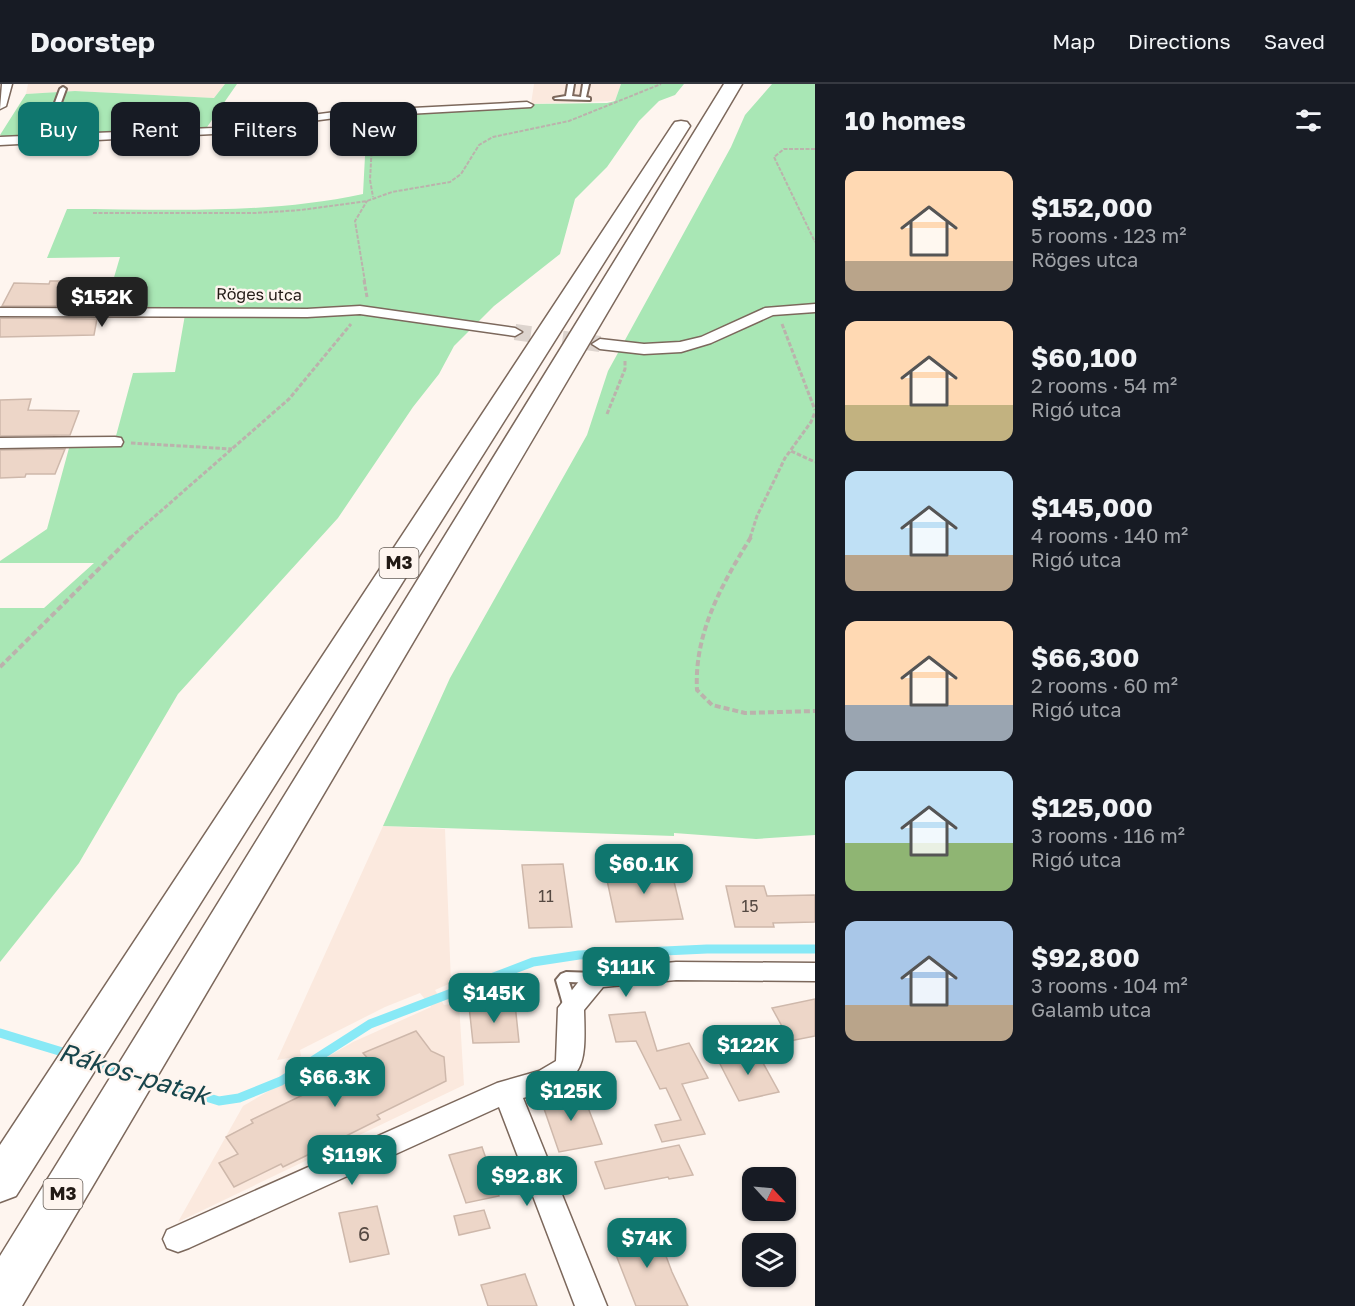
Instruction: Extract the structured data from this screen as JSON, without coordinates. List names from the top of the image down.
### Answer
{
  "streets": {
    "highway": ["M3"],
    "street": ["Röges utca"]
  },
  "water": ["Rákos-patak"],
  "house_numbers": ["11", "15", "6"],
  "north": "bottom right",
  "page": {
    "header": "Doorstep",
    "nav": ["Map", "Directions", "Saved"],
    "heading": "10 homes",
    "chip": [
      "Buy",
      "Rent",
      "Filters",
      "New"
    ],
    "list": [
      {
        "name": "$152,000",
        "note": "5 rooms · 123 m² · Röges utca"
      },
      {
        "name": "$60,100",
        "note": "2 rooms · 54 m² · Rigó utca"
      },
      {
        "name": "$145,000",
        "note": "4 rooms · 140 m² · Rigó utca"
      },
      {
        "name": "$66,300",
        "note": "2 rooms · 60 m² · Rigó utca"
      },
      {
        "name": "$125,000",
        "note": "3 rooms · 116 m² · Rigó utca"
      },
      {
        "name": "$92,800",
        "note": "3 rooms · 104 m² · Galamb utca"
      }
    ],
    "price": [
      "$152K",
      "$60.1K",
      "$111K",
      "$145K",
      "$122K",
      "$66.3K",
      "$125K",
      "$119K",
      "$92.8K",
      "$74K"
    ]
  }
}
